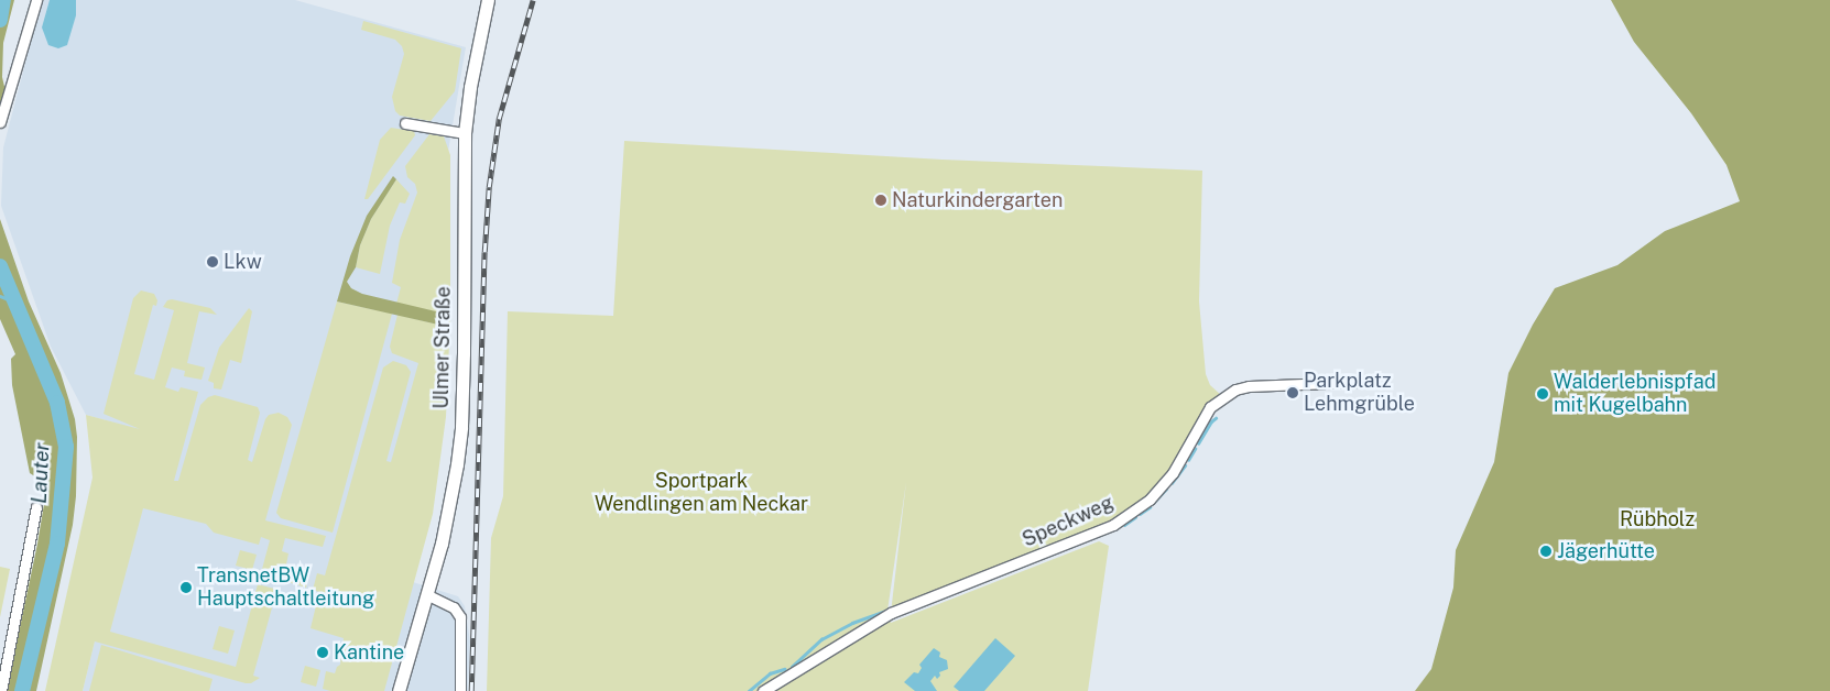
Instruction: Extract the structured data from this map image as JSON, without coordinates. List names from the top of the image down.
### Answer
{
  "streets": {
    "main road": ["Ulmer Straße"],
    "street": ["Speckweg"]
  },
  "water": ["Lauter"],
  "parks": ["Sportpark Wendlingen am Neckar", "Rübholz"],
  "places": [
    "Naturkindergarten",
    "Lkw",
    "Parkplatz Lehmgrüble",
    "Walderlebnispfad mit Kugelbahn",
    "Jägerhütte",
    "TransnetBW Hauptschaltleitung",
    "Kantine"
  ]
}
